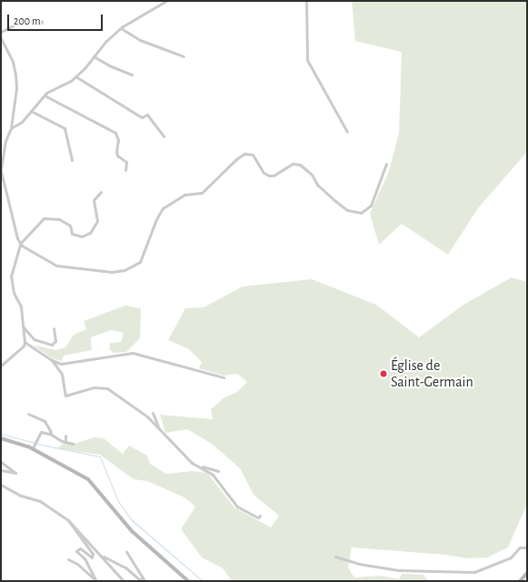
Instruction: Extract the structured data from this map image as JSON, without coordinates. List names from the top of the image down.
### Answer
{
  "places": ["Église de Saint-Germain"],
  "scale_bar": "200 m"
}
